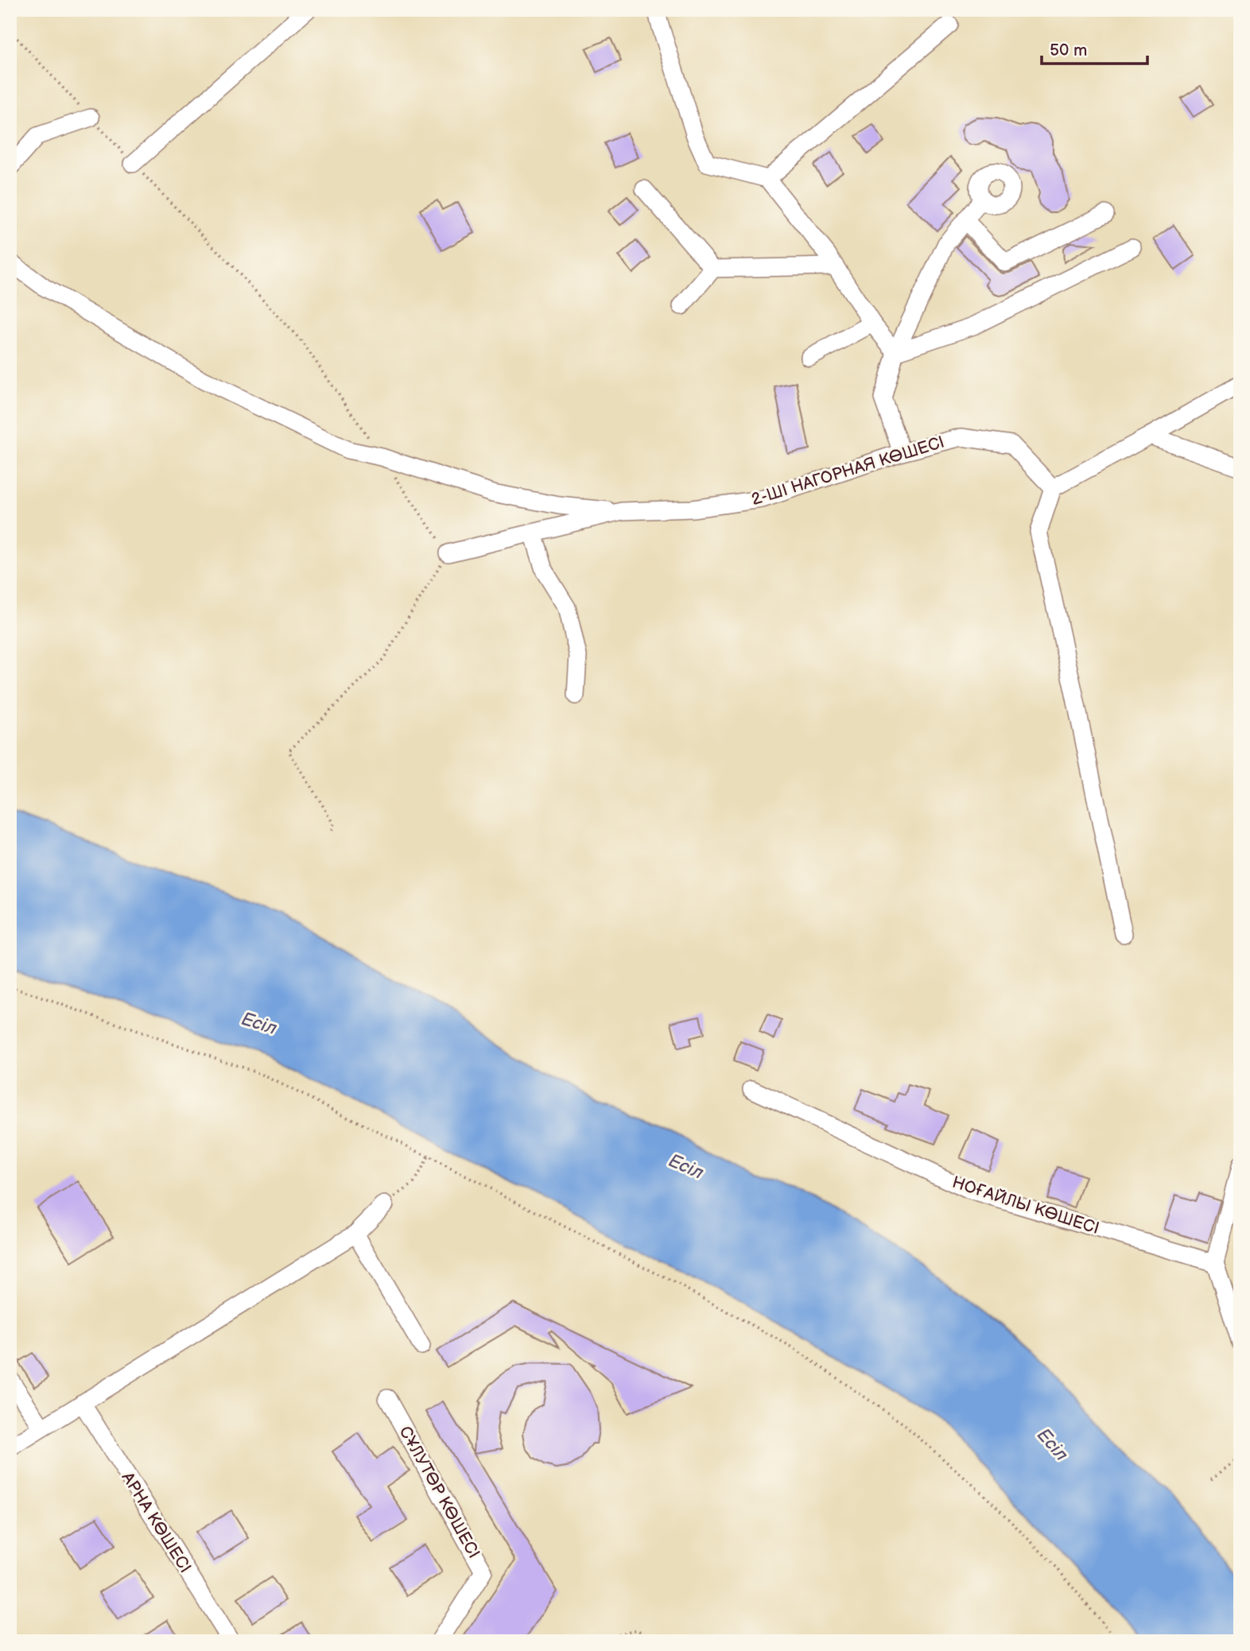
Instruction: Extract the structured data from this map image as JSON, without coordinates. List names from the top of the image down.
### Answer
{
  "streets": {
    "street": [
      "2-ШІ НАГОРНАЯ КӨШЕСІ",
      "НОҒАЙЛЫ КӨШЕСІ",
      "СҰЛУТӨР КӨШЕСІ",
      "АРНА КӨШЕСІ"
    ]
  },
  "water": ["Есіл"],
  "scale_bar": "50 m"
}
